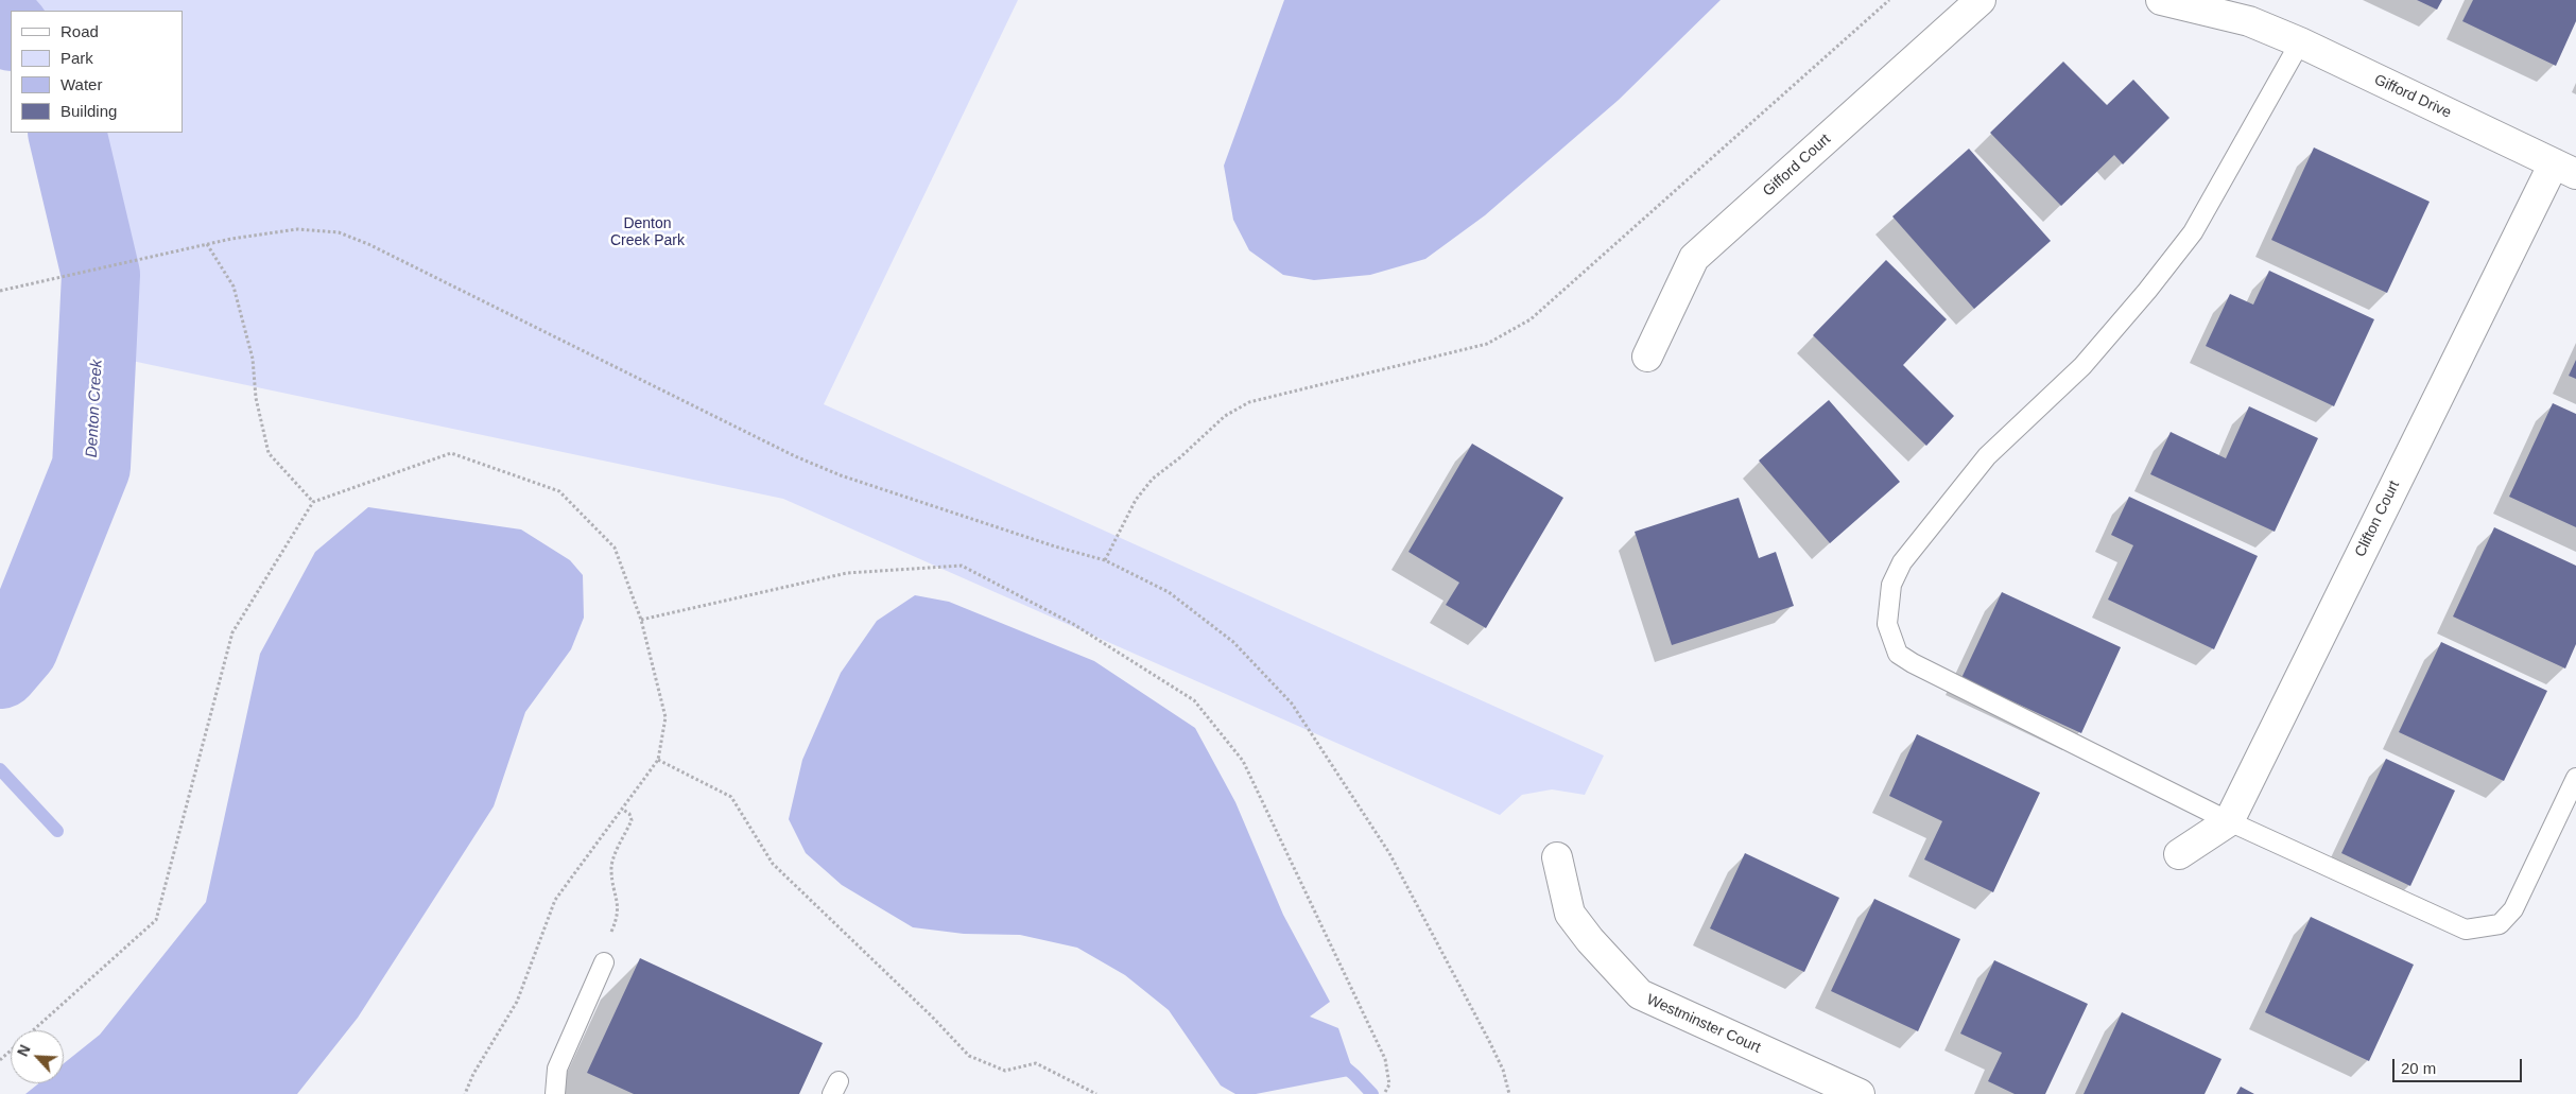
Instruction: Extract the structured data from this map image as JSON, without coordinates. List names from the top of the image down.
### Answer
{
  "streets": {
    "street": [
      "Gifford Drive",
      "Gifford Court",
      "Clifton Court",
      "Westminster Court"
    ]
  },
  "crossings": [
    ["Gifford Drive", "Clifton Court"]
  ],
  "water": ["Denton Creek"],
  "parks": ["Denton Creek Park"],
  "legend": [
    "Road",
    "Park",
    "Water",
    "Building"
  ],
  "scale_bar": "20 m",
  "north": "top left"
}
